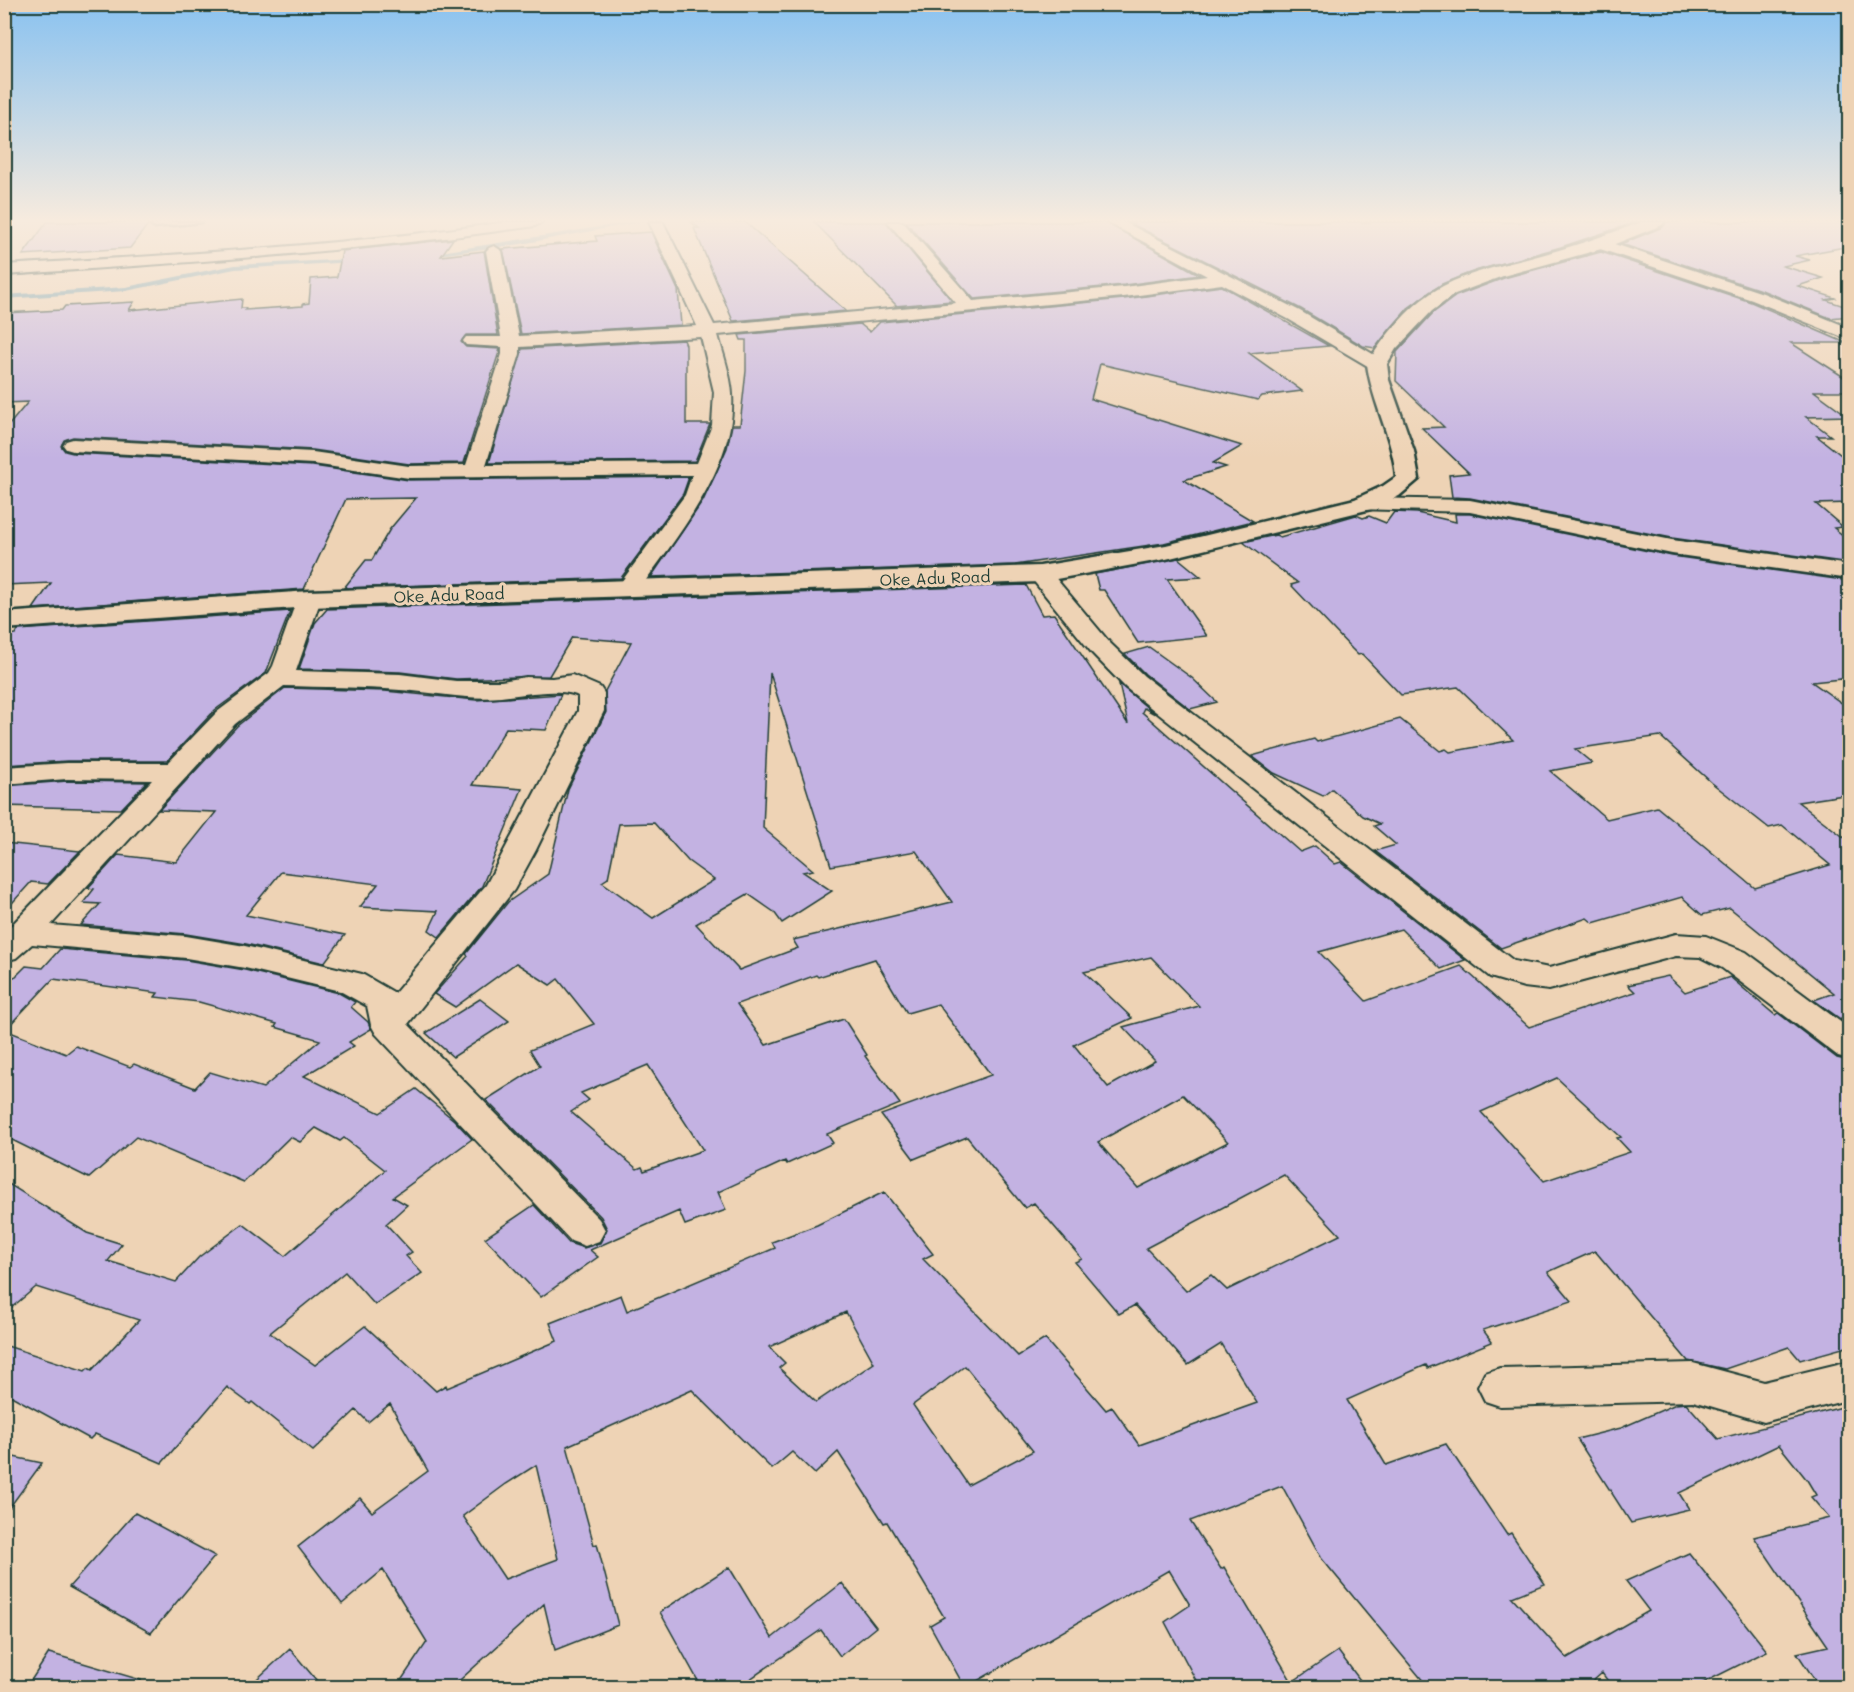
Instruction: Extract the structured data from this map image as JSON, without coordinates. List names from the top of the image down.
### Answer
{
  "streets": {
    "street": ["Oke Adu Road"]
  }
}
